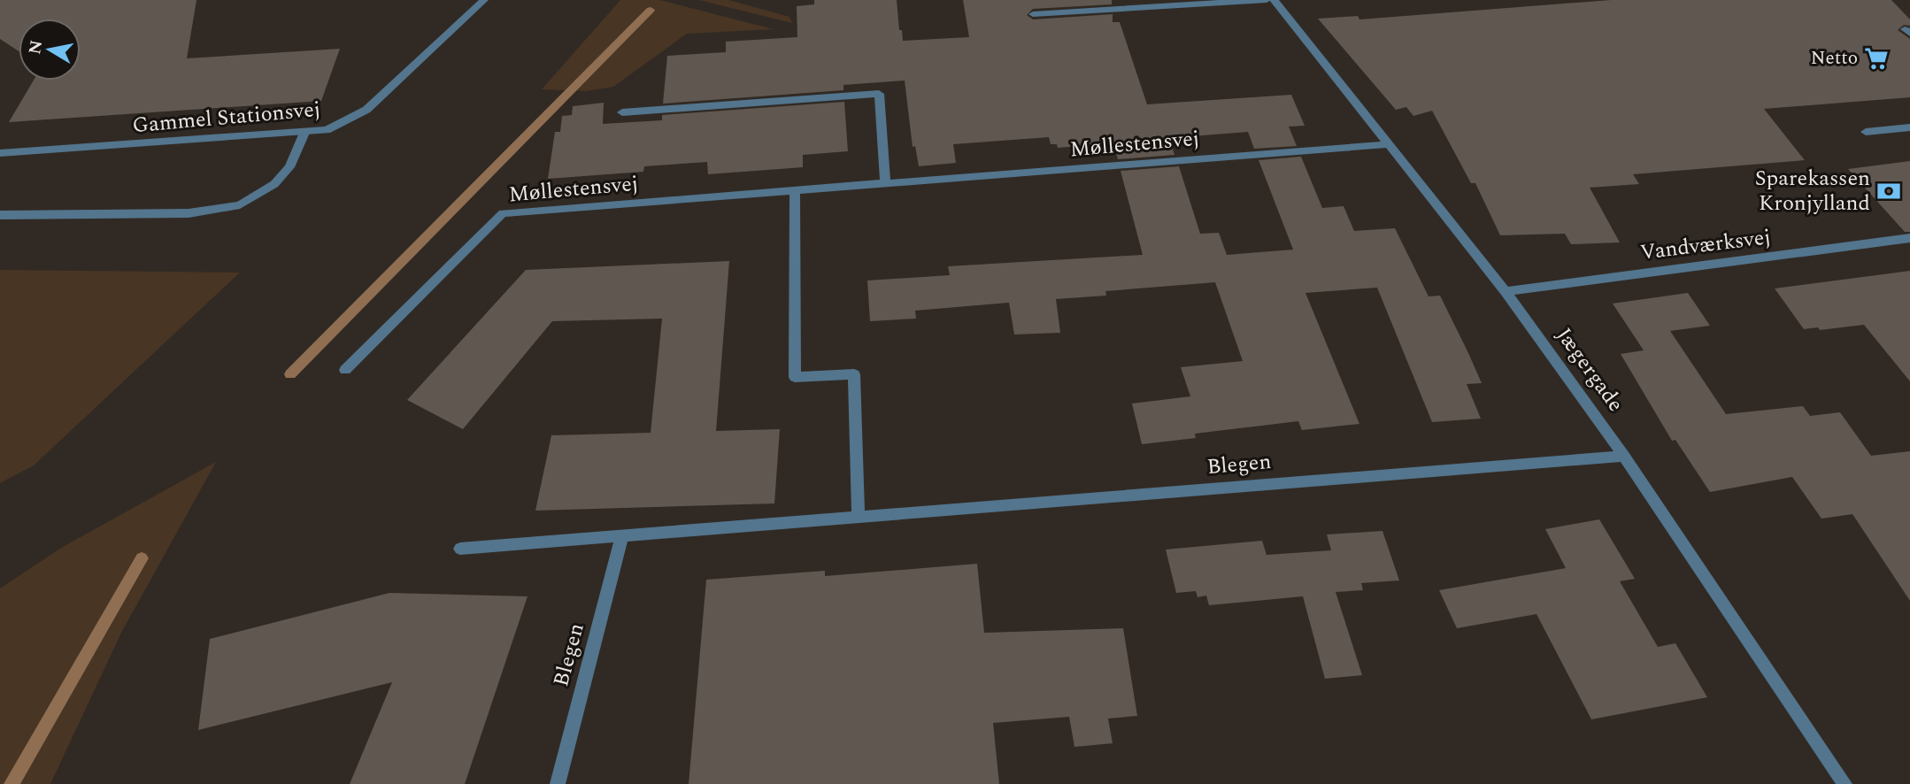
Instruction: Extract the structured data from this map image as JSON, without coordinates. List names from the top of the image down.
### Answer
{
  "streets": {
    "street": [
      "Gammel Stationsvej",
      "Møllestensvej",
      "Vandværksvej",
      "Jægergade",
      "Blegen"
    ]
  },
  "crossings": [
    ["Møllestensvej", "Jægergade"],
    ["Vandværksvej", "Jægergade"],
    ["Jægergade", "Blegen"]
  ],
  "places": {
    "supermarket": ["Netto"],
    "bank": ["Sparekassen Kronjylland"]
  },
  "north": "left"
}
